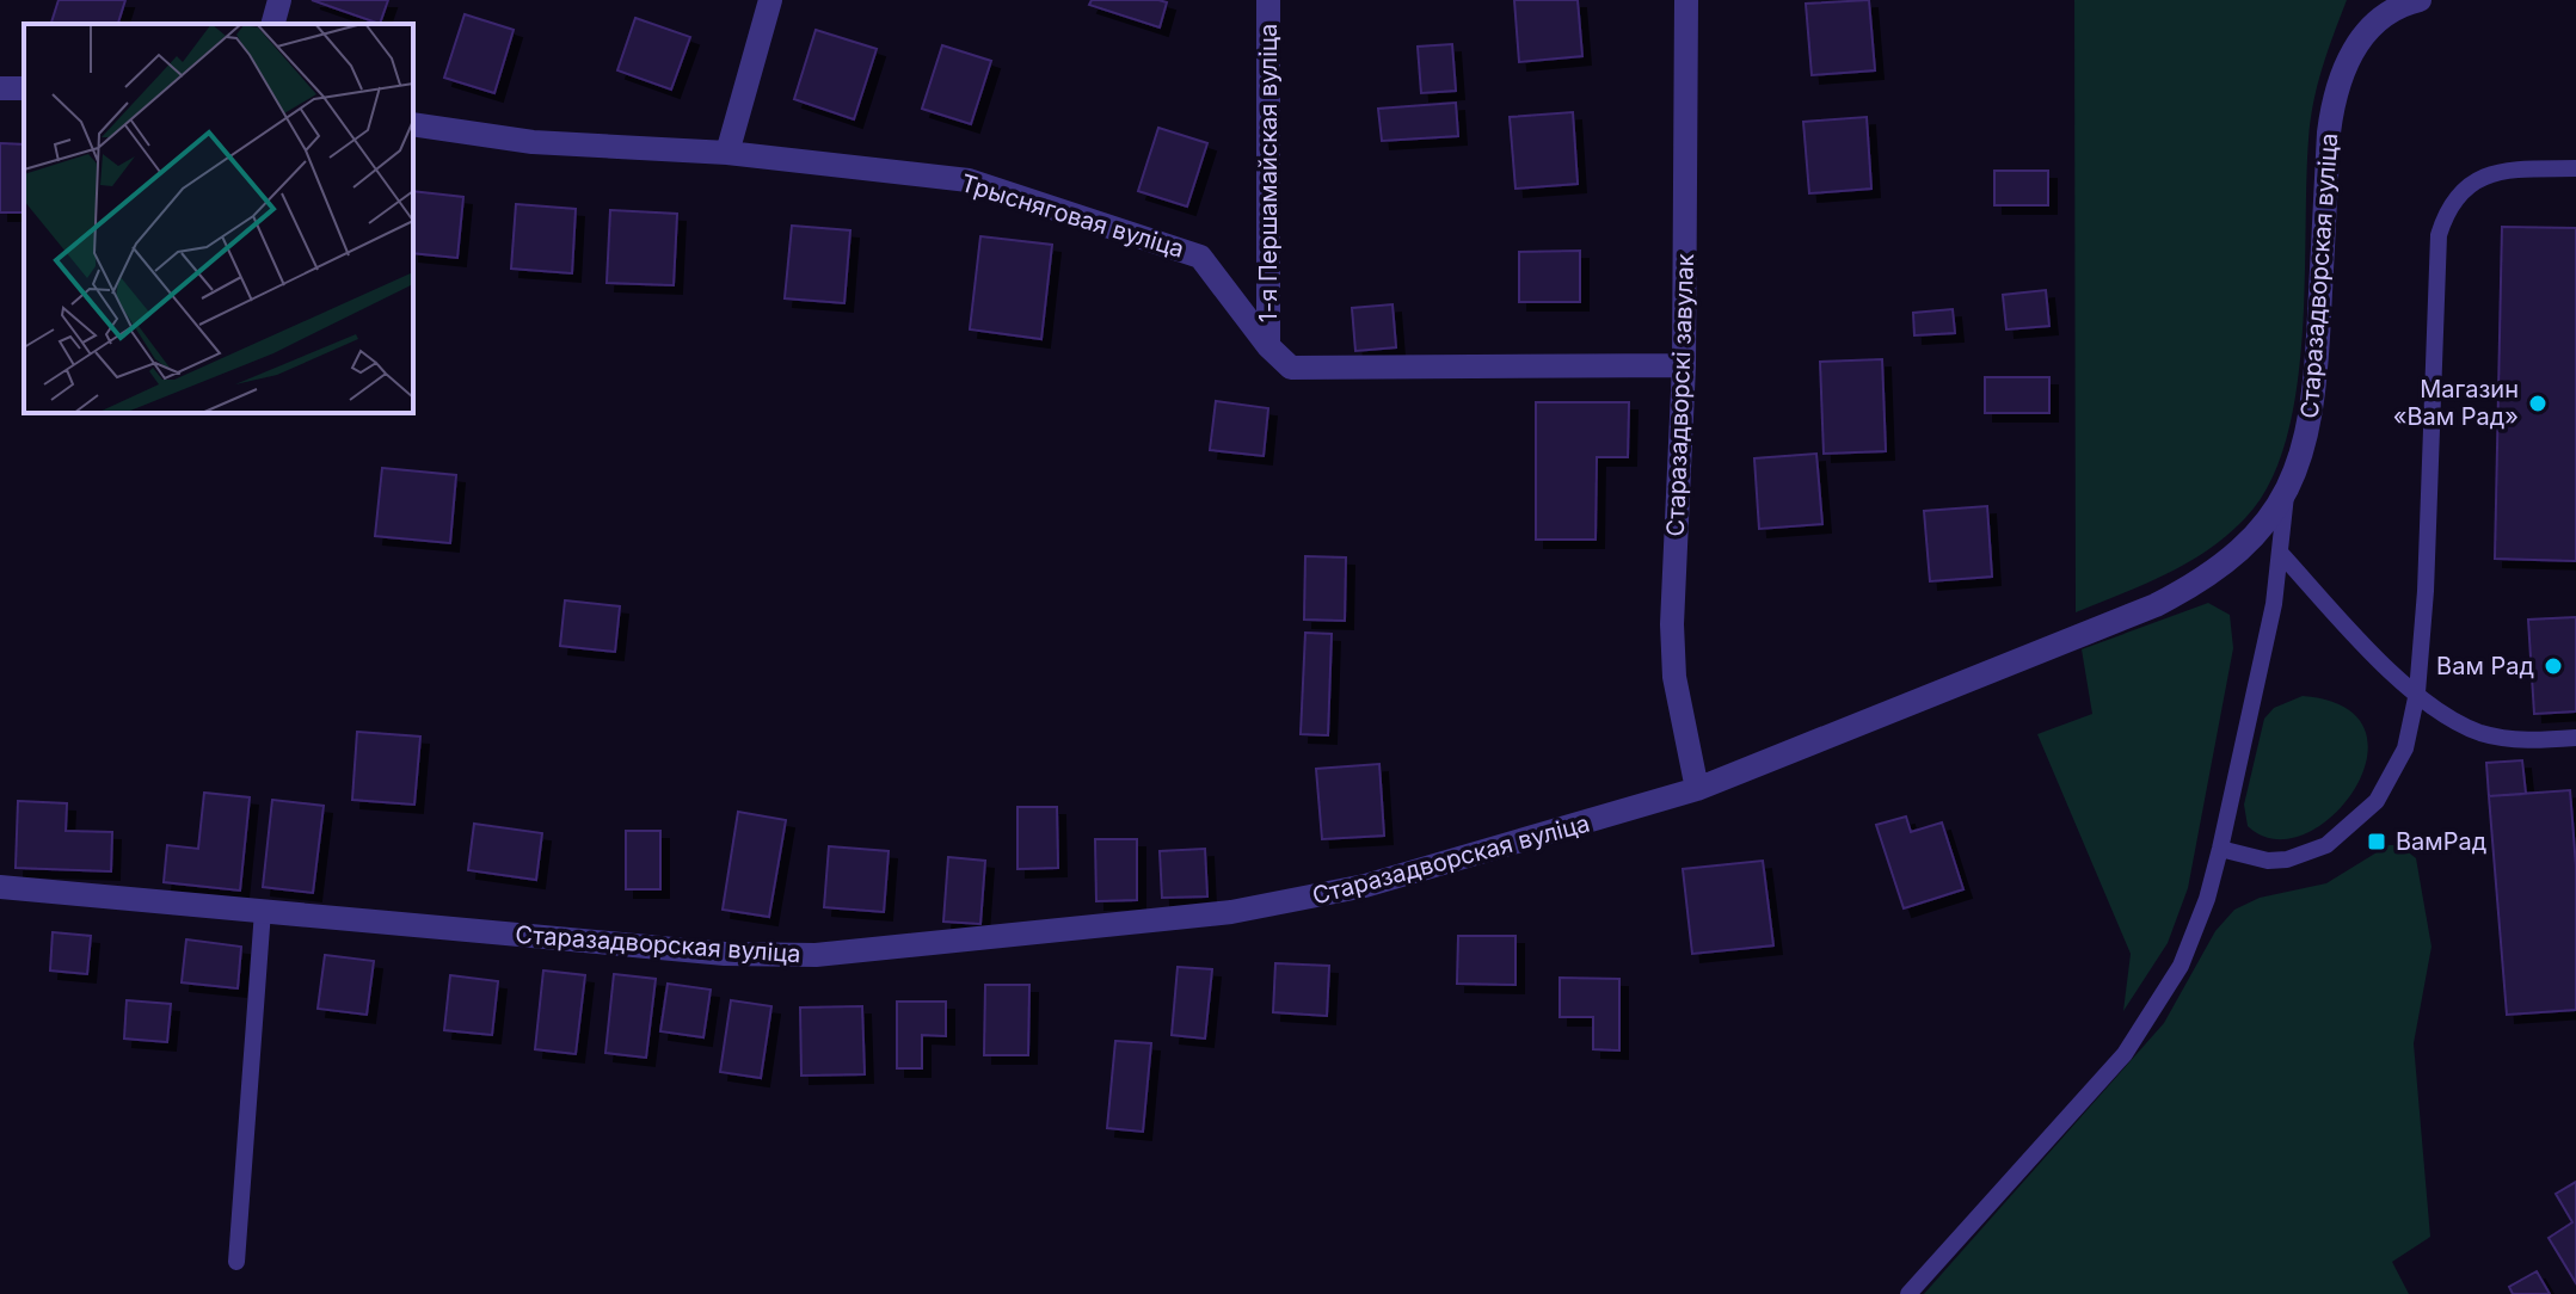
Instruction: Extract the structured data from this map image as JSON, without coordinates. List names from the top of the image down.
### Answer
{
  "streets": {
    "street": [
      "1-я Першамайская вуліца",
      "Трысняговая вуліца",
      "Старазадворская вуліца",
      "Старазадворскі завулак"
    ]
  },
  "crossings": [
    ["1-я Першамайская вуліца", "Трысняговая вуліца"],
    ["Трысняговая вуліца", "Старазадворскі завулак"],
    ["Старазадворская вуліца", "Старазадворскі завулак"]
  ],
  "places": {
    "other": ["Магазин «Вам Рад»", "Вам Рад"],
    "transit": ["ВамРад"]
  }
}
